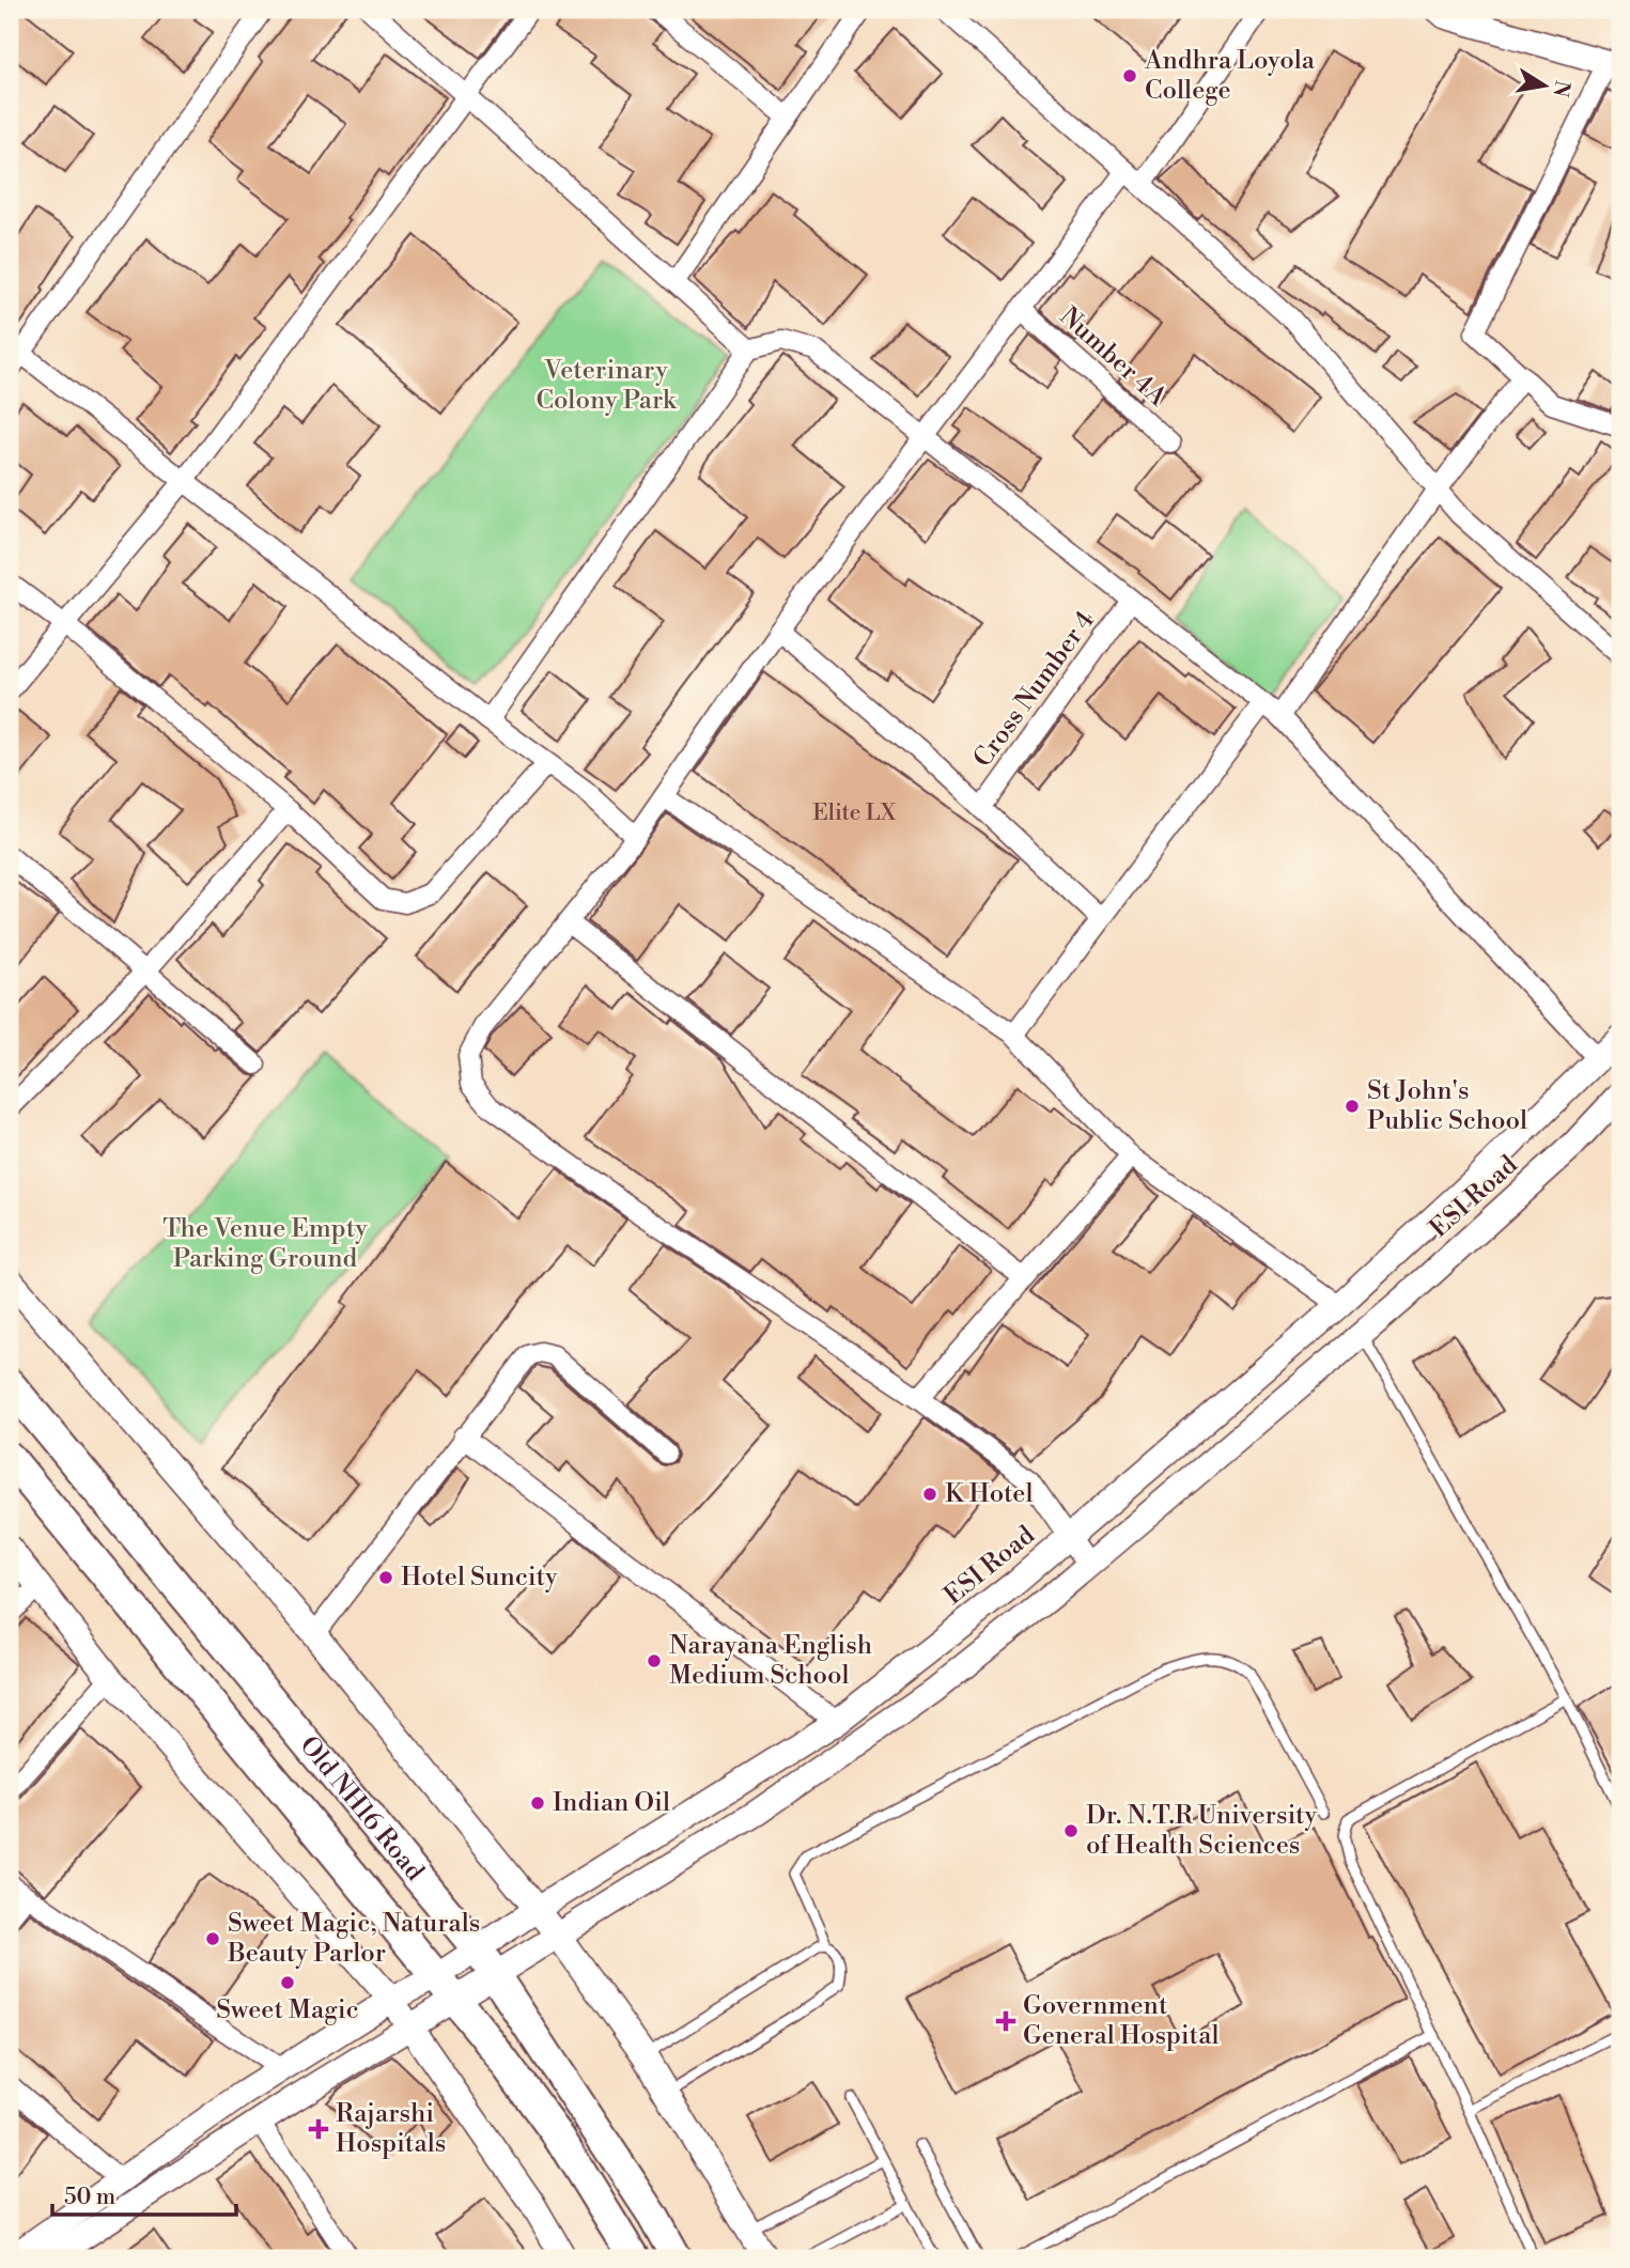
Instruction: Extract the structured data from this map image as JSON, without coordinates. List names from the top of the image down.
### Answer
{
  "streets": {
    "main road": ["Old NH16 Road"],
    "street": ["Number 4A", "Cross Number 4", "ESI Road"]
  },
  "crossings": [
    ["ESI Road", "Old NH16 Road"]
  ],
  "parks": ["Veterinary Colony Park", "The Venue Empty Parking Ground"],
  "places": {
    "other": [
      "Andhra Loyola College",
      "St John's Public School",
      "K Hotel",
      "Hotel Suncity",
      "Narayana English Medium School",
      "Indian Oil",
      "Dr. N.T.R University of Health Sciences",
      "Sweet Magic, Naturals Beauty Parlor",
      "Sweet Magic"
    ],
    "health": ["Government General Hospital", "Rajarshi Hospitals"]
  },
  "house_numbers": ["Elite LX"],
  "scale_bar": "50 m",
  "north": "right"
}
